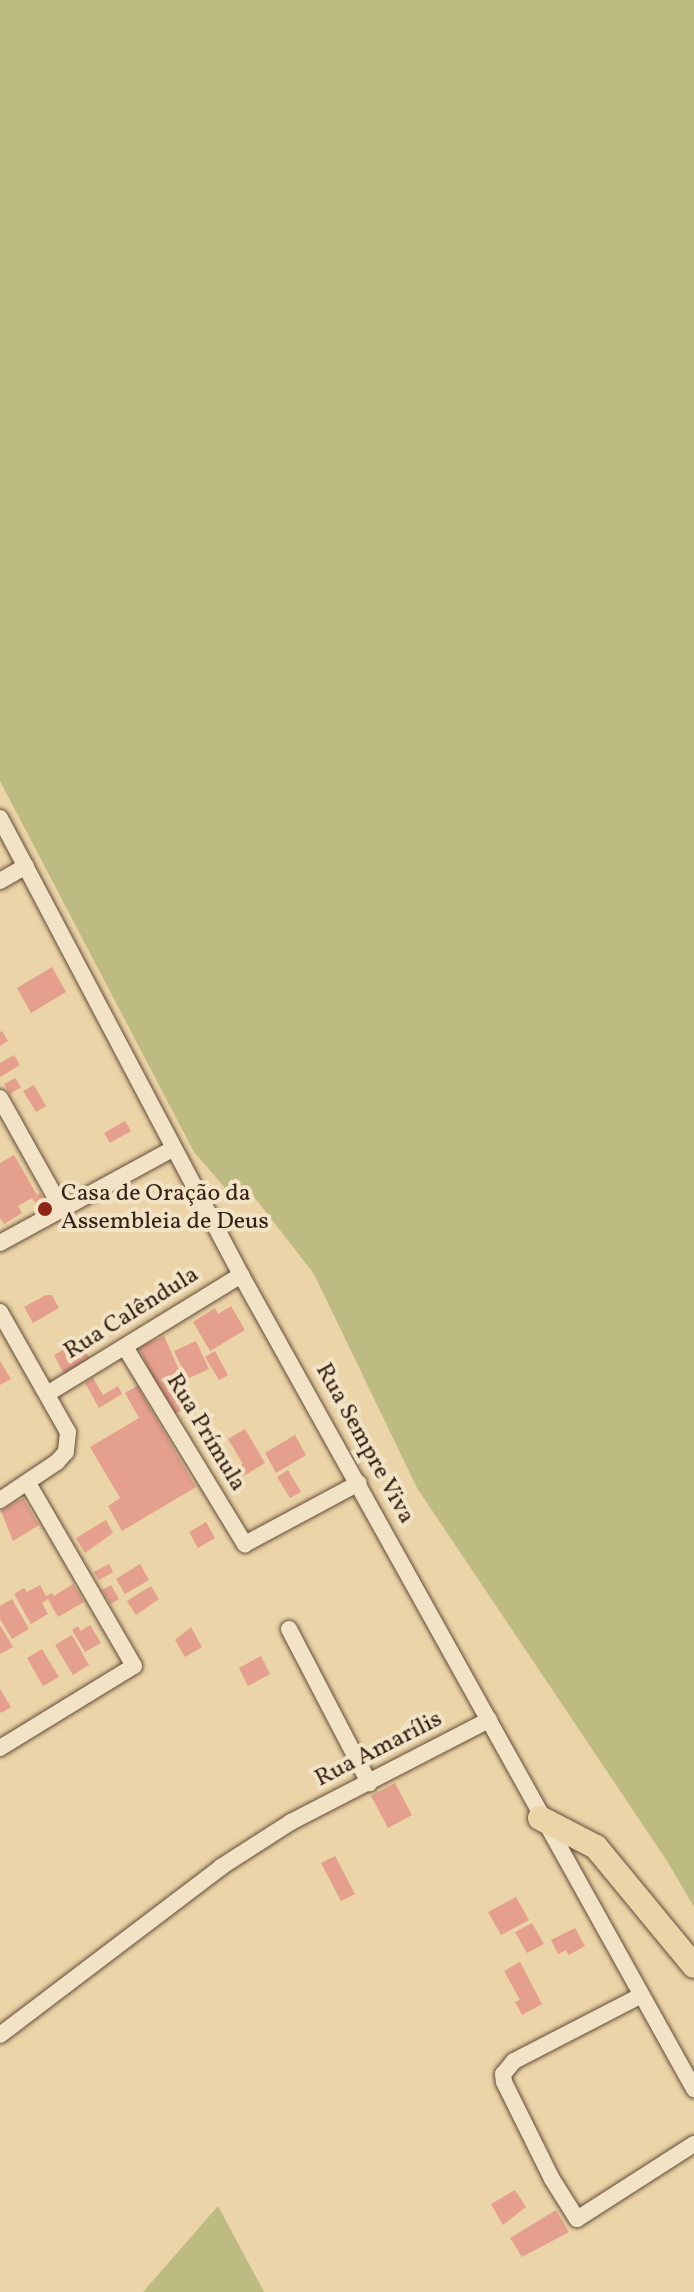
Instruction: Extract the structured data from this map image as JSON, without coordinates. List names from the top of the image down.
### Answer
{
  "streets": {
    "street": [
      "Rua Calêndula",
      "Rua Prímula",
      "Rua Sempre Viva",
      "Rua Amarílis"
    ]
  },
  "crossings": [
    ["Rua Calêndula", "Rua Prímula"],
    ["Rua Calêndula", "Rua Sempre Viva"],
    ["Rua Prímula", "Rua Sempre Viva"],
    ["Rua Sempre Viva", "Rua Amarílis"]
  ],
  "places": ["Casa de Oração da Assembleia de Deus"]
}
